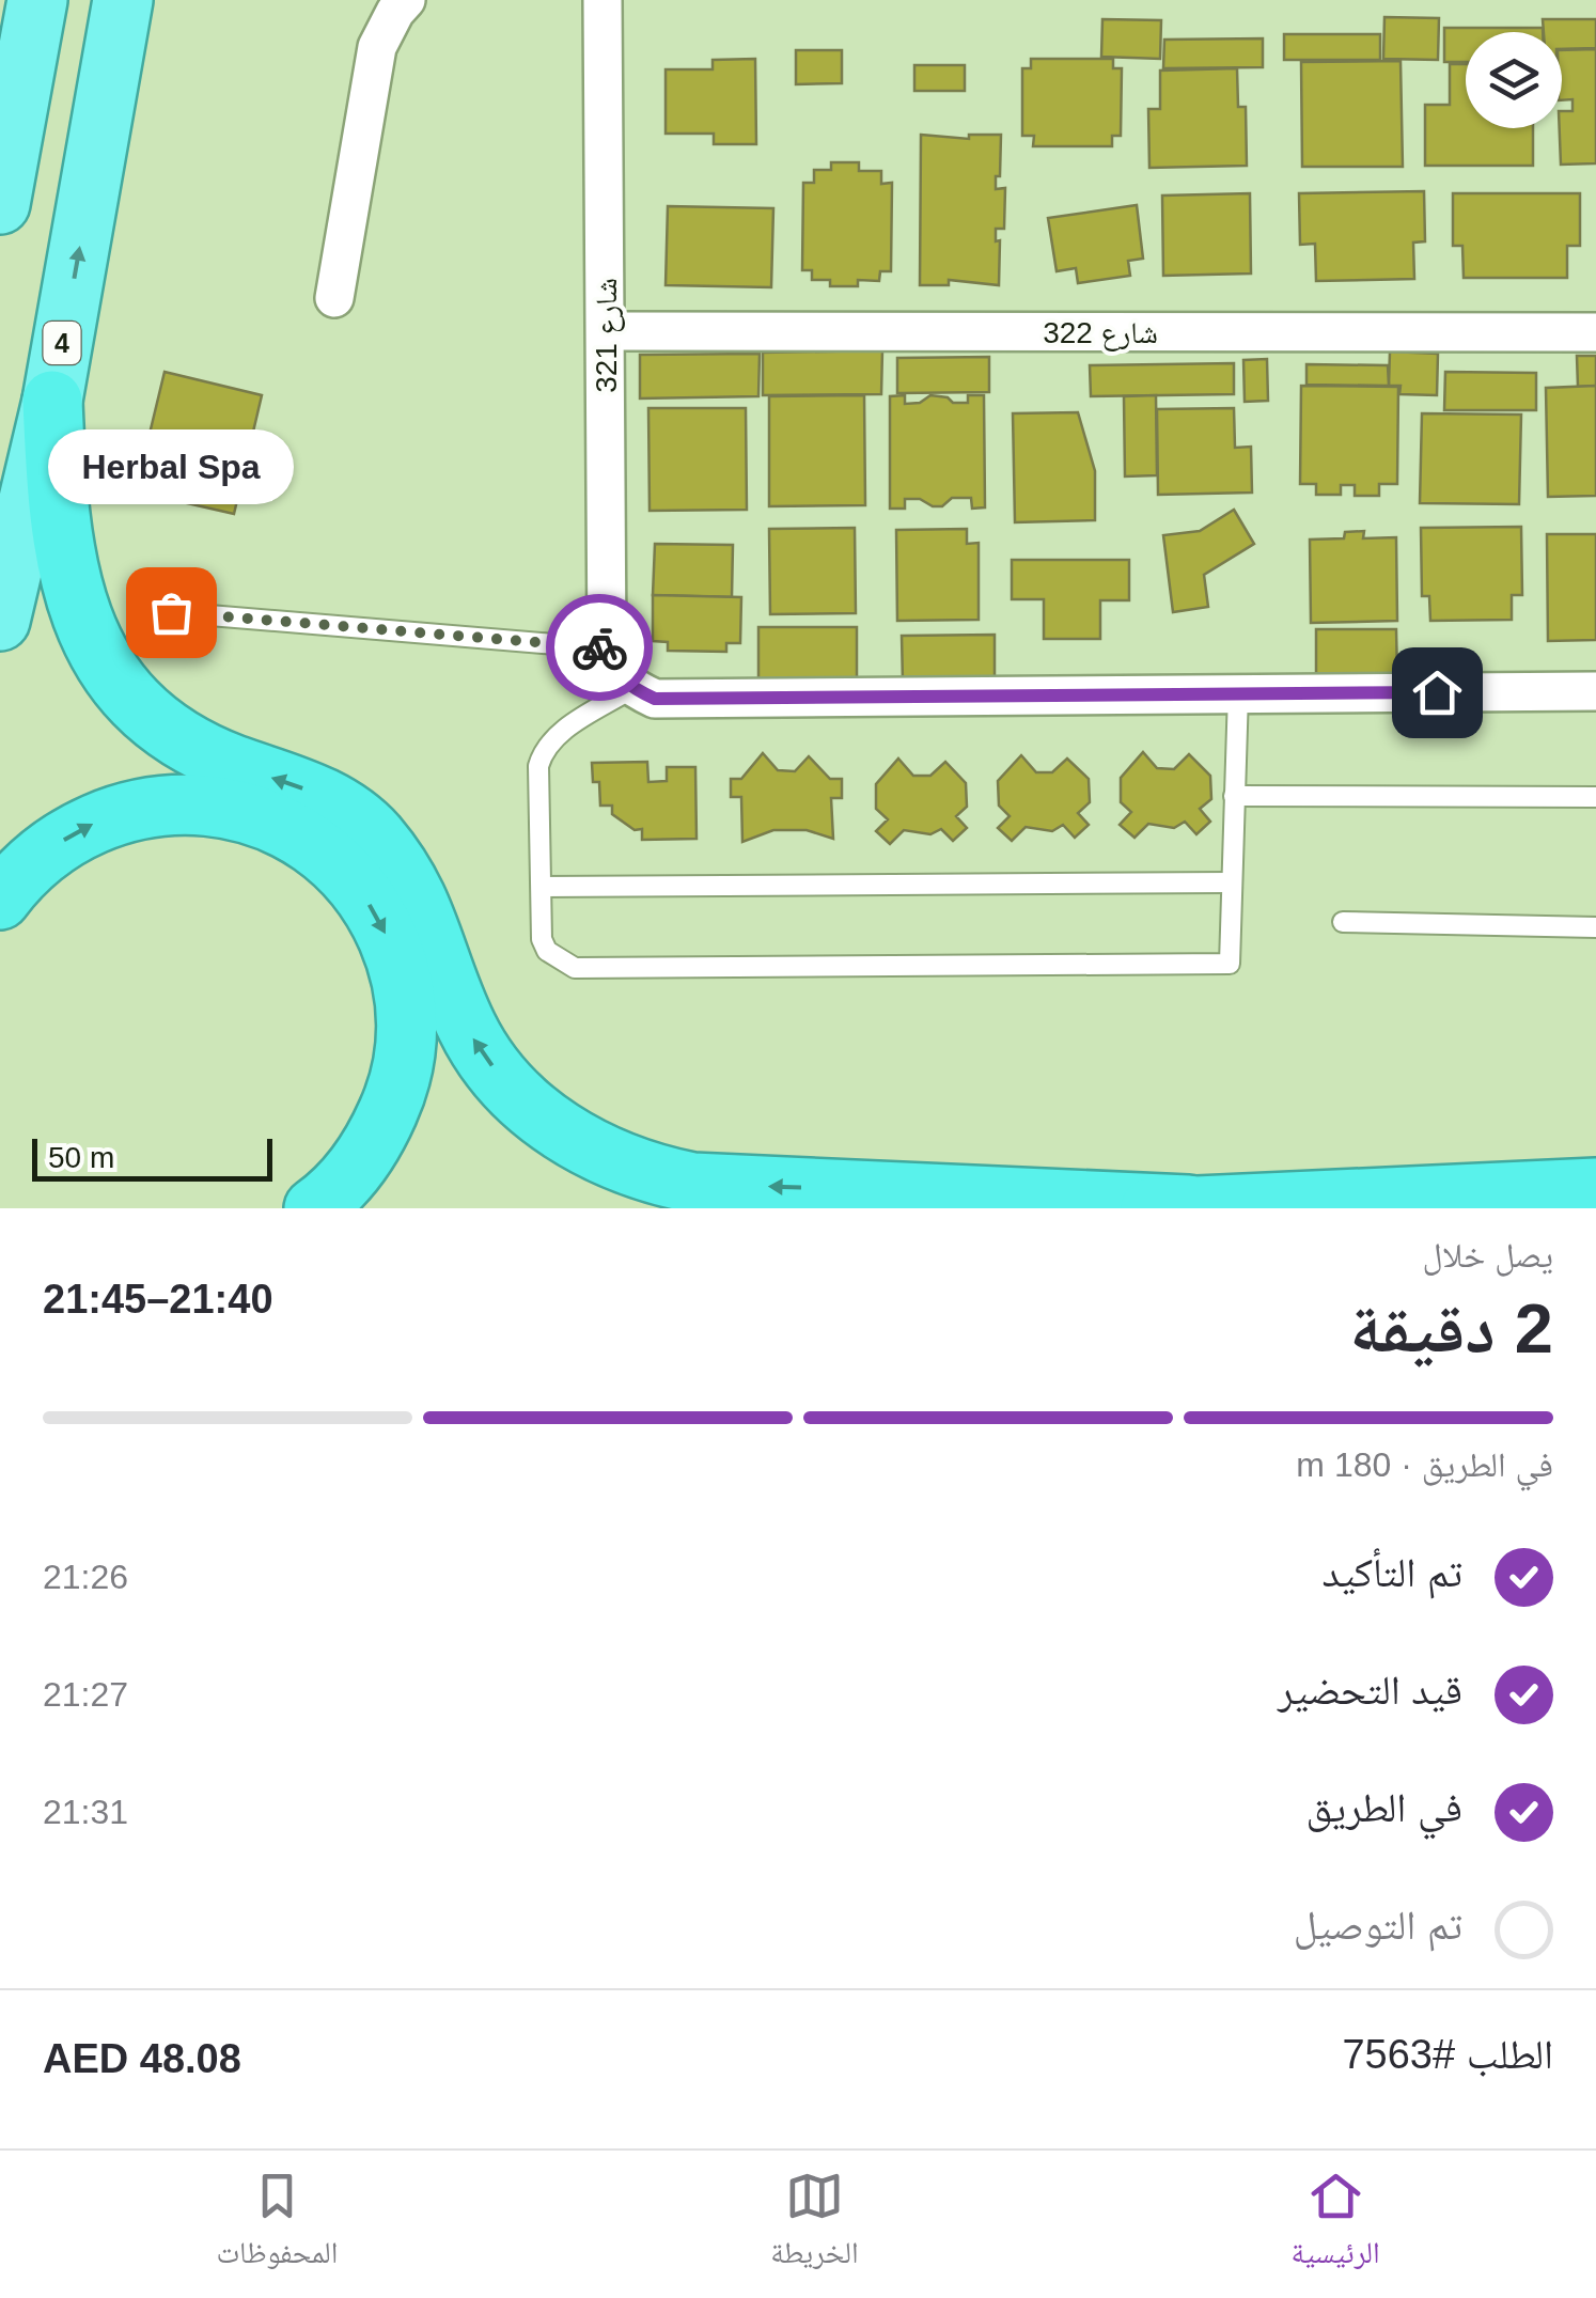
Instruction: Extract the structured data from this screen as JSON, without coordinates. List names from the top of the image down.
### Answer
{
  "streets": {
    "highway": ["4"],
    "street": ["شارع 322", "شارع 321"]
  },
  "crossings": [
    ["شارع 322", "شارع 321"]
  ],
  "places": ["Herbal Spa"],
  "scale_bar": "50 m",
  "page": {
    "bubble": "Herbal Spa",
    "scale": "50 m",
    "heading": ["2 دقيقة", "يصل خلال", "21:40–21:45"],
    "panel": ["الطلب #7563", "AED 48.08"],
    "bar": "في الطريق · 180 m",
    "list": [
      ["تم التأكيد", "21:26"],
      ["قيد التحضير", "21:27"],
      ["في الطريق", "21:31"],
      "تم التوصيل"
    ],
    "tabs": ["الرئيسية", "الخريطة", "المحفوظات"]
  }
}
